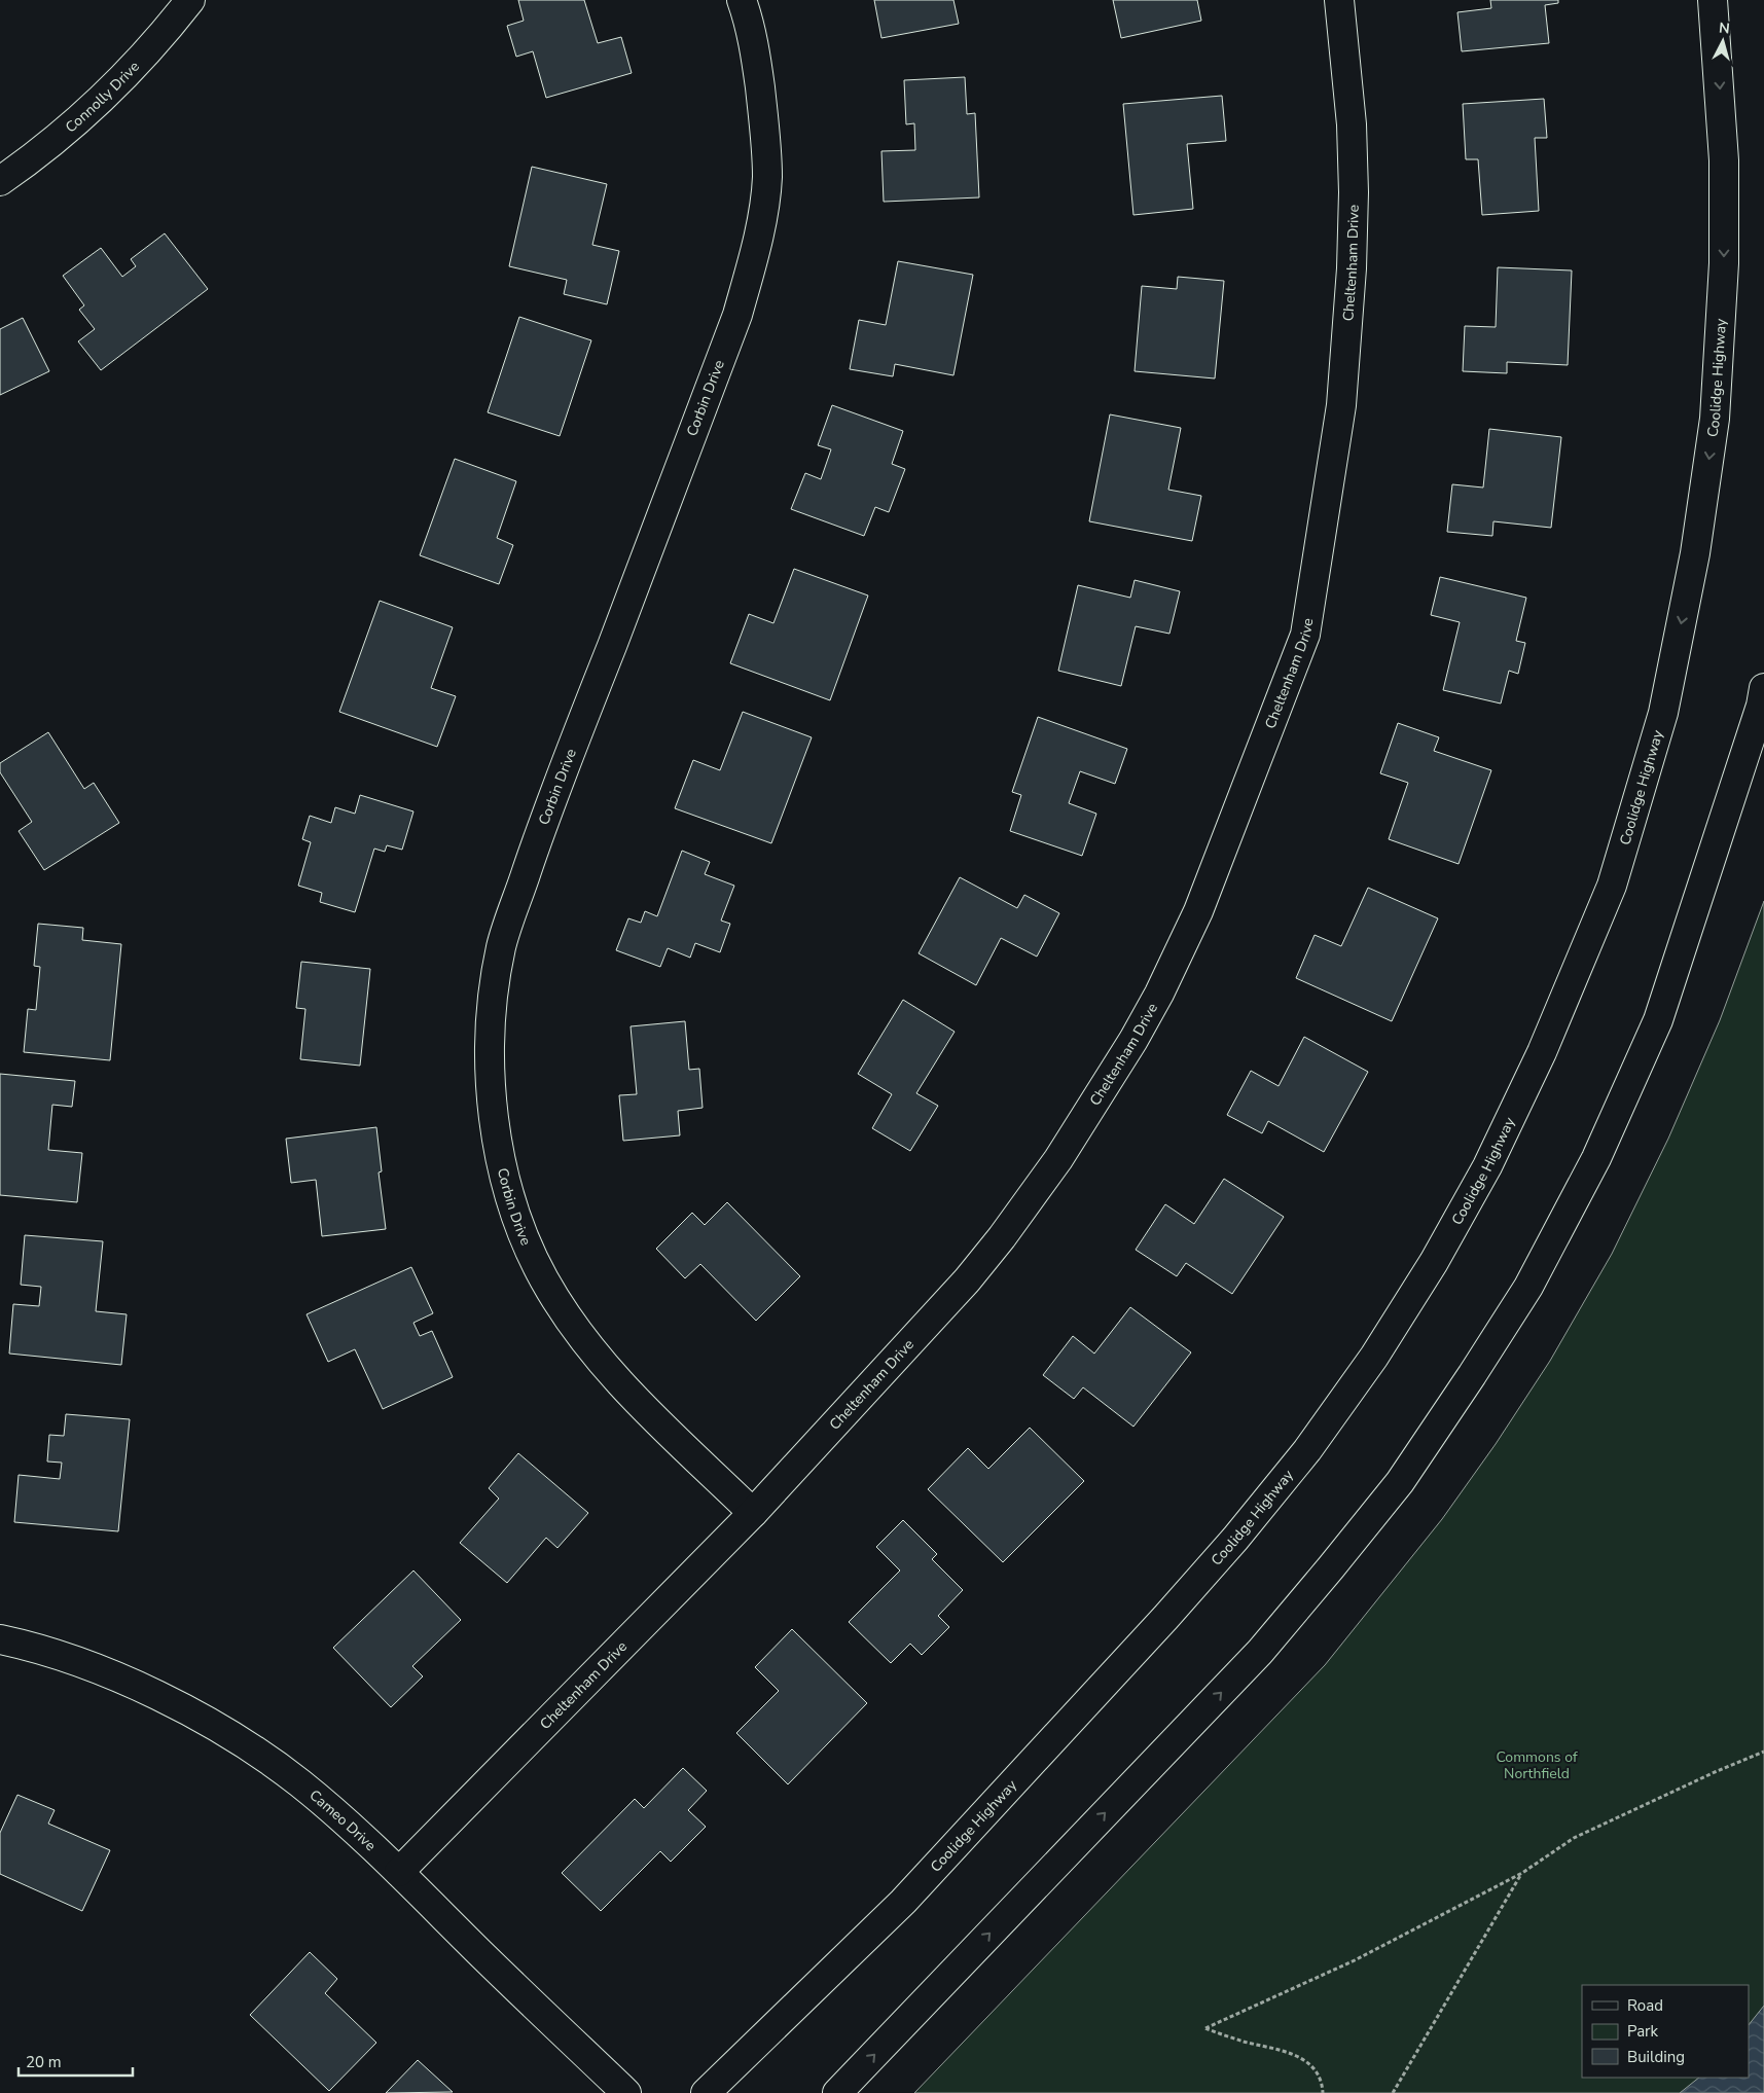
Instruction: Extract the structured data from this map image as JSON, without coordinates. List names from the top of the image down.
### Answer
{
  "streets": {
    "street": [
      "Connolly Drive",
      "Cheltenham Drive",
      "Coolidge Highway",
      "Corbin Drive",
      "Cameo Drive"
    ]
  },
  "crossings": [
    ["Cheltenham Drive", "Corbin Drive"],
    ["Cheltenham Drive", "Cameo Drive"]
  ],
  "parks": ["Commons of Northfield"],
  "legend": ["Road", "Park", "Building"],
  "scale_bar": "20 m",
  "north": "top"
}
